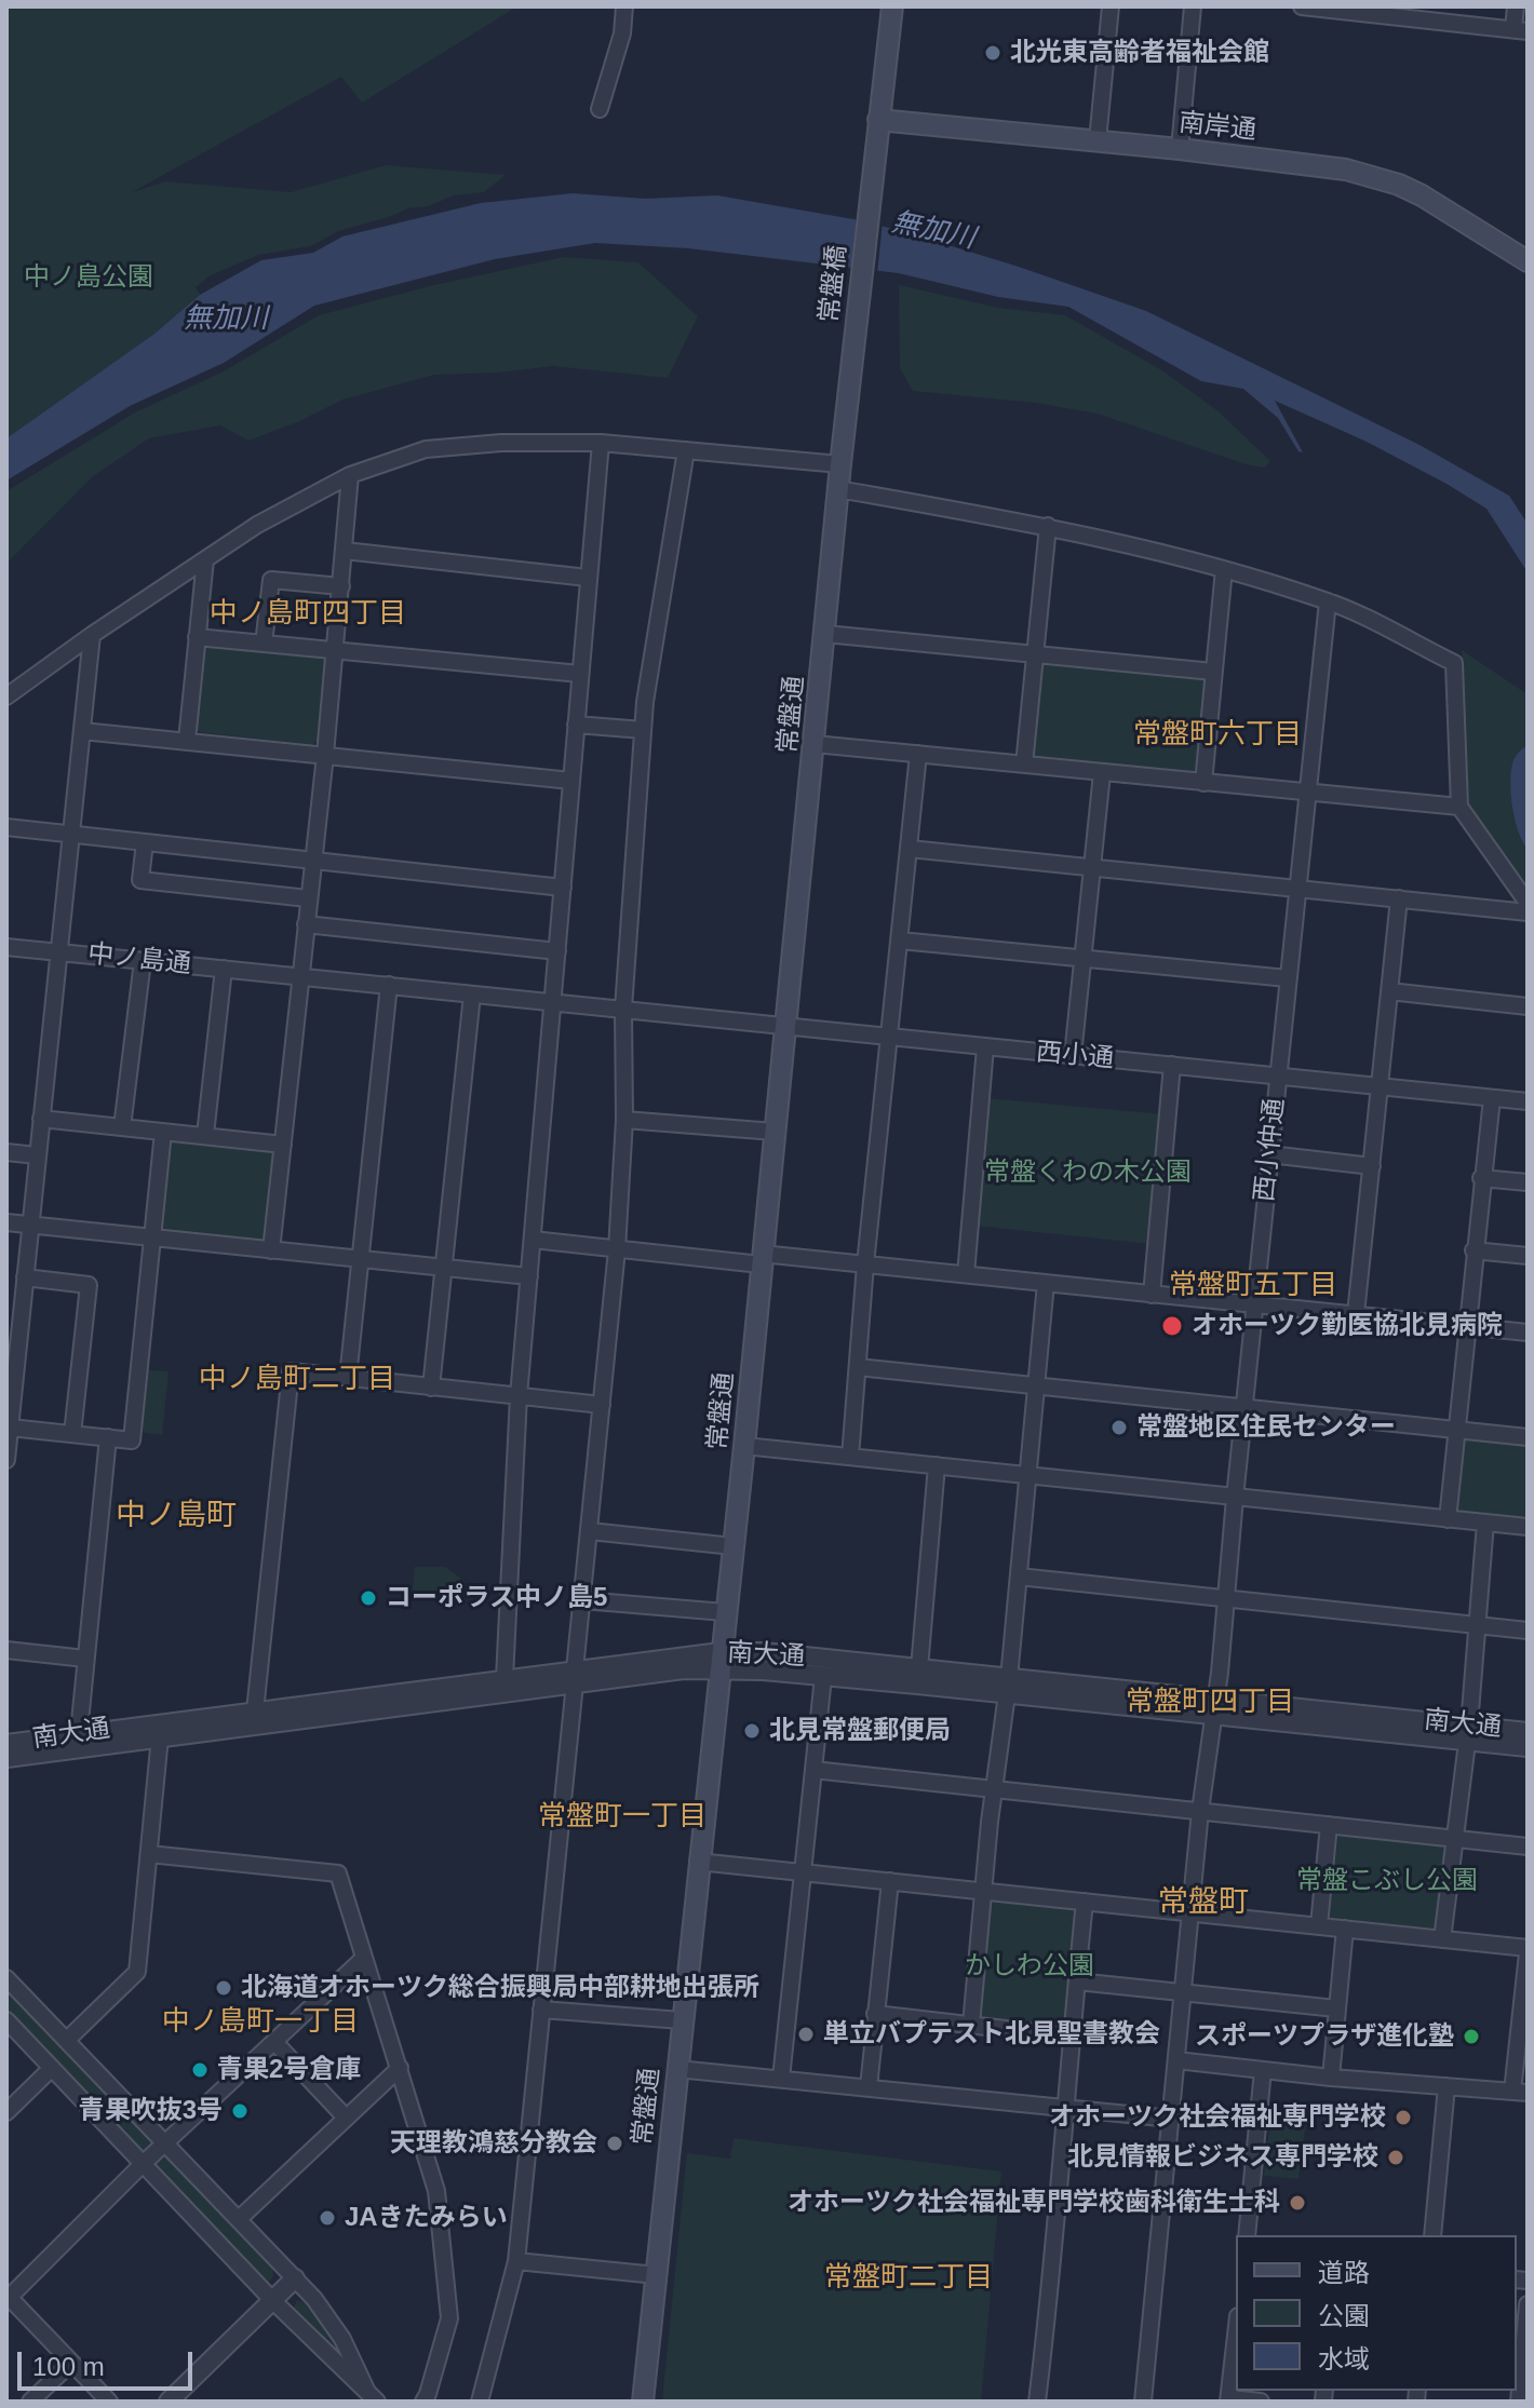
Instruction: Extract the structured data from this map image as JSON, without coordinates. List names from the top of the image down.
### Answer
{
  "streets": {
    "main road": ["南岸通", "常盤橋", "常盤通"],
    "street": [
      "中ノ島通",
      "西小通",
      "西小仲通",
      "南大通"
    ]
  },
  "crossings": [
    ["南岸通", "常盤橋"],
    ["常盤橋", "常盤通"],
    ["常盤通", "西小通"],
    ["常盤通", "南大通"],
    ["中ノ島通", "西小通"],
    ["西小通", "西小仲通"],
    ["西小仲通", "南大通"]
  ],
  "districts": [
    "中ノ島町四丁目",
    "常盤町六丁目",
    "常盤町五丁目",
    "中ノ島町二丁目",
    "中ノ島町",
    "常盤町四丁目",
    "常盤町一丁目",
    "常盤町",
    "中ノ島町一丁目",
    "常盤町二丁目"
  ],
  "water": ["無加川"],
  "parks": [
    "中ノ島公園",
    "常盤くわの木公園",
    "常盤こぶし公園",
    "かしわ公園"
  ],
  "places": [
    "北光東高齢者福祉会館",
    "オホーツク勤医協北見病院",
    "常盤地区住民センター",
    "コーポラス中ノ島5",
    "北見常盤郵便局",
    "北海道オホーツク総合振興局中部耕地出張所",
    "単立バプテスト北見聖書教会",
    "スポーツプラザ進化塾",
    "青果2号倉庫",
    "青果吹抜3号",
    "オホーツク社会福祉専門学校",
    "天理教鴻慈分教会",
    "北見情報ビジネス専門学校",
    "オホーツク社会福祉専門学校歯科衛生士科",
    "JAきたみらい"
  ],
  "legend": ["道路", "公園", "水域"],
  "scale_bar": "100 m"
}
